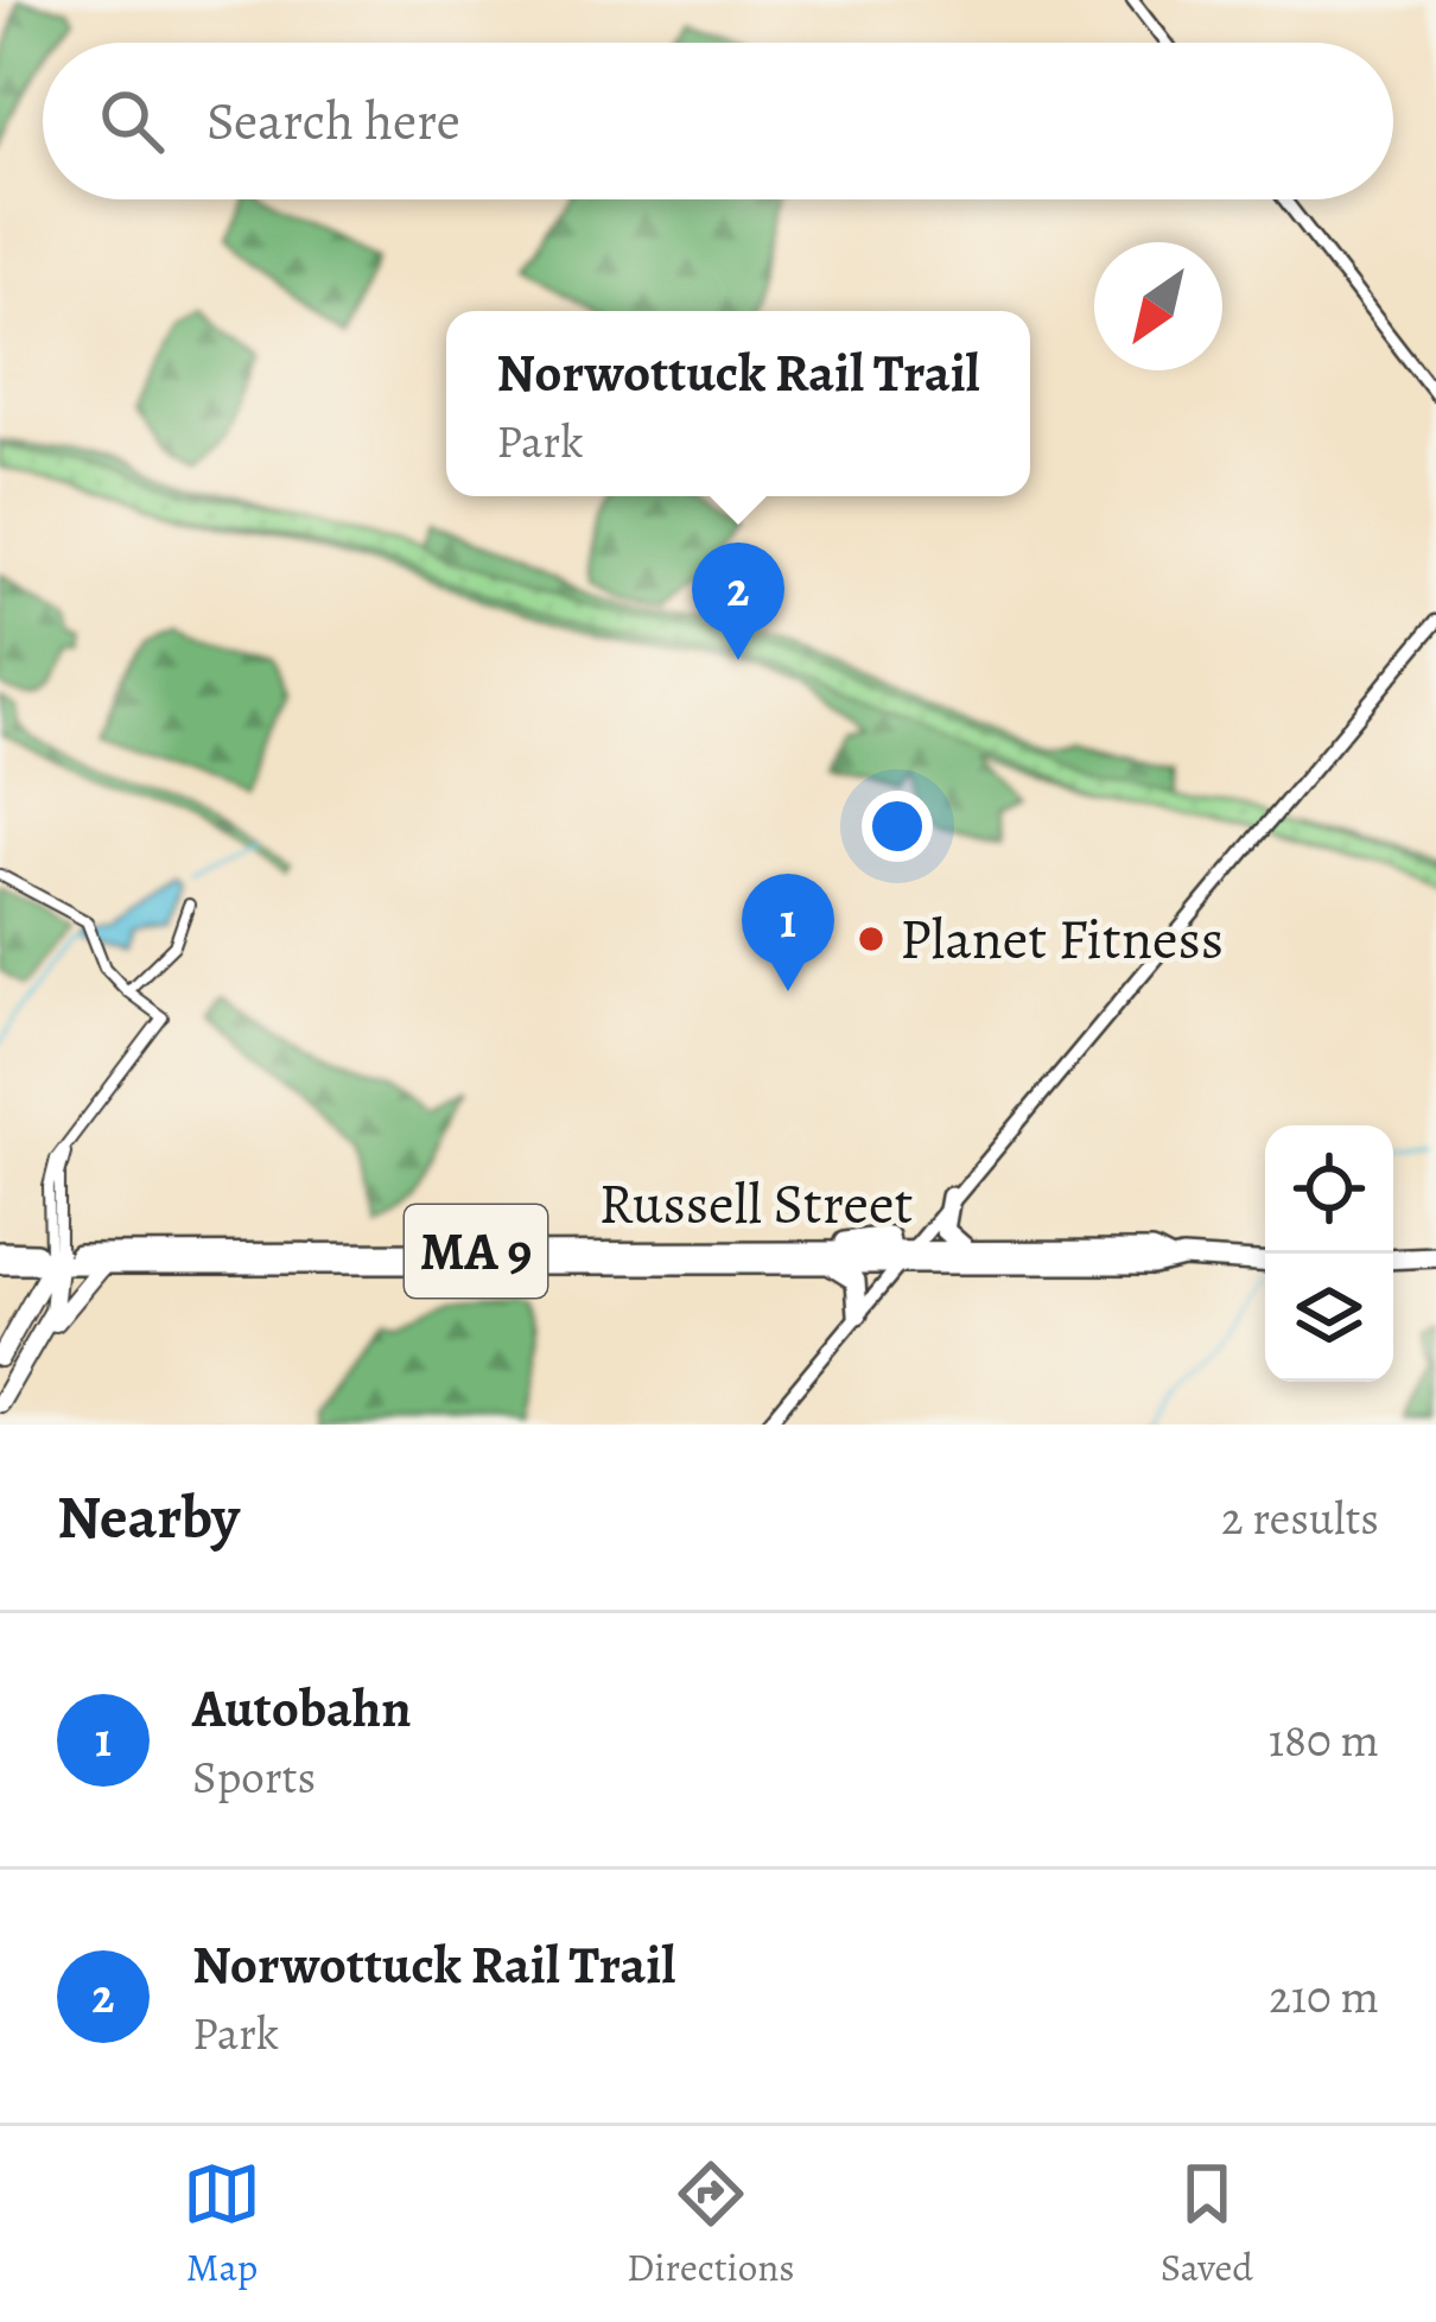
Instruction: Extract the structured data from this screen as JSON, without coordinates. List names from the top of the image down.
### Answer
{
  "streets": {
    "highway": ["Russell Street", "MA 9"]
  },
  "places": ["Planet Fitness"],
  "north": "bottom left",
  "page": {
    "search": "Search here",
    "popup": ["Norwottuck Rail Trail", "Park"],
    "pins": ["2", "1"],
    "heading": ["Nearby", "2 results"],
    "list": [
      {
        "mark": "1",
        "name": "Autobahn",
        "note": "Sports",
        "value": "180 m"
      },
      {
        "mark": "2",
        "name": "Norwottuck Rail Trail",
        "note": "Park",
        "value": "210 m"
      }
    ],
    "nav": ["Map", "Directions", "Saved"]
  }
}
